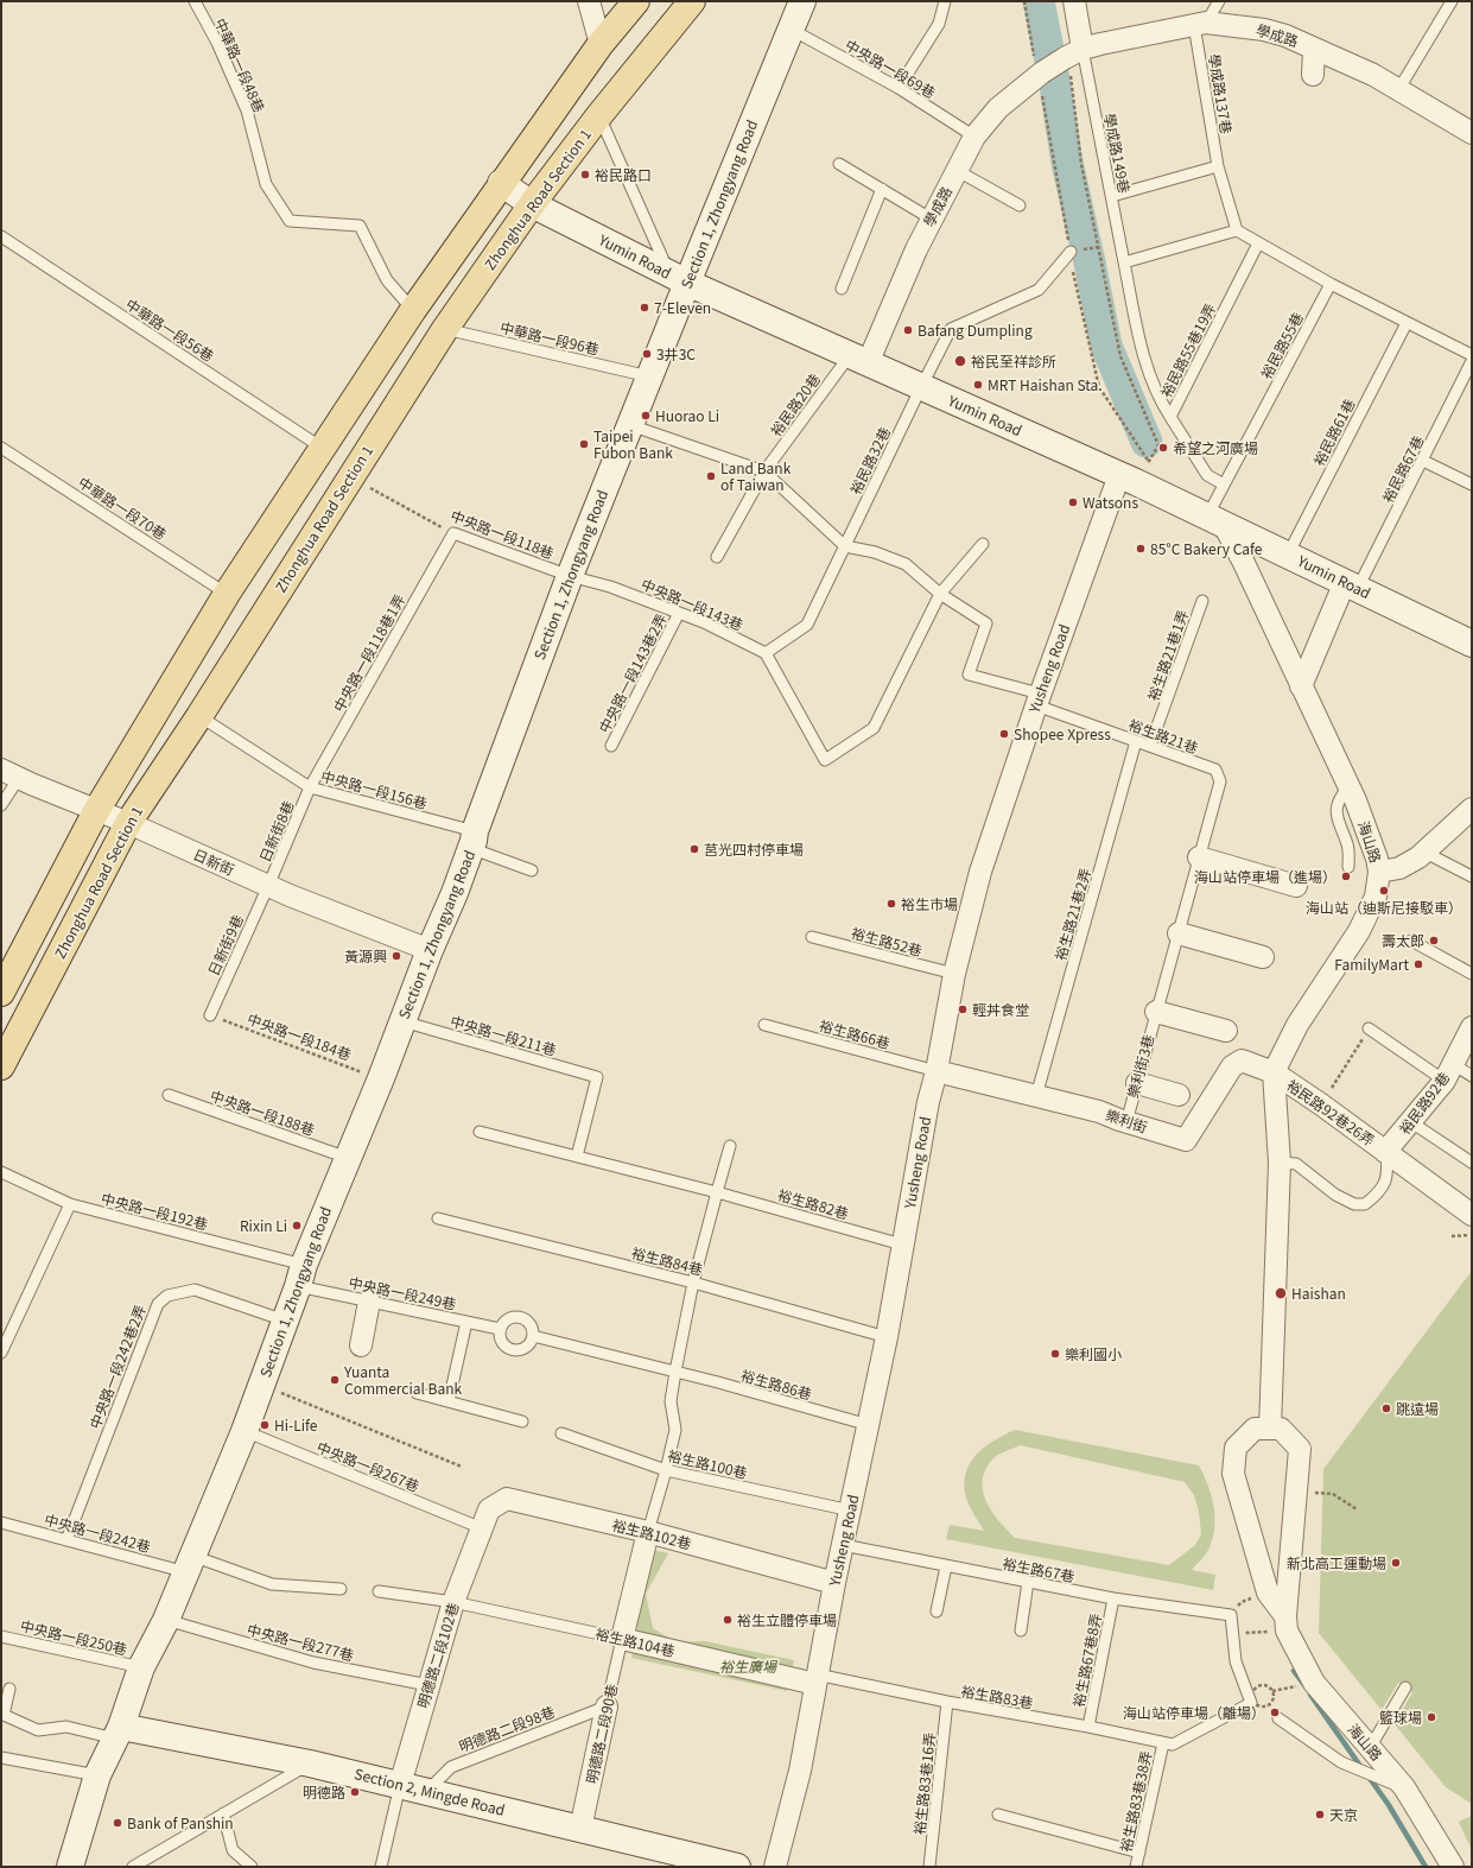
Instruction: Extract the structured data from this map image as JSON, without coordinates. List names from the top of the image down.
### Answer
{
  "streets": {
    "main road": ["Zhonghua Road Section 1"],
    "street": [
      "學成路",
      "Section 1, Zhongyang Road",
      "Yumin Road",
      "Yusheng Road",
      "海山路",
      "日新街",
      "裕民路92巷",
      "裕民路92巷26弄",
      "樂利街",
      "裕生路102巷",
      "裕生路104巷",
      "明德路二段102巷",
      "明德路二段90巷",
      "Section 2, Mingde Road"
    ],
    "lane": [
      "中華路一段48巷",
      "中央路一段69巷",
      "學成路137巷",
      "學成路149巷",
      "中華路一段56巷",
      "中華路一段96巷",
      "裕民路55巷",
      "裕民路55巷19弄",
      "裕民路20巷",
      "裕民路61巷",
      "裕民路32巷",
      "裕民路67巷",
      "中華路一段70巷",
      "中央路一段118巷",
      "中央路一段143巷",
      "中央路一段118巷1弄",
      "裕生路21巷1弄",
      "中央路一段143巷2弄",
      "裕生路21巷",
      "中央路一段156巷",
      "日新街8巷",
      "裕生路21巷2弄",
      "裕生路52巷",
      "日新街9巷",
      "裕生路66巷",
      "中央路一段211巷",
      "樂利街3巷",
      "中央路一段188巷",
      "裕生路82巷",
      "中央路一段192巷",
      "裕生路84巷",
      "中央路一段249巷",
      "中央路一段242巷2弄",
      "裕生路86巷",
      "裕生路100巷",
      "中央路一段267巷",
      "中央路一段242巷",
      "裕生路67巷",
      "中央路一段250巷",
      "中央路一段277巷",
      "裕生路67巷8弄",
      "裕生路83巷",
      "明德路二段98巷",
      "裕生路83巷16弄",
      "裕生路83巷38弄"
    ],
    "path": ["中央路一段184巷"]
  },
  "crossings": [
    ["學成路", "中央路一段69巷"],
    ["學成路", "學成路137巷"],
    ["學成路", "學成路149巷"],
    ["學成路", "Yumin Road"],
    ["學成路", "裕民路20巷"],
    ["中央路一段69巷", "Section 1, Zhongyang Road"],
    ["學成路149巷", "裕民路55巷19弄"],
    ["Zhonghua Road Section 1", "Yumin Road"],
    ["Zhonghua Road Section 1", "中華路一段96巷"],
    ["Zhonghua Road Section 1", "中央路一段118巷"],
    ["Zhonghua Road Section 1", "中央路一段156巷"],
    ["Zhonghua Road Section 1", "日新街"],
    ["Section 1, Zhongyang Road", "Yumin Road"],
    ["Section 1, Zhongyang Road", "中華路一段96巷"],
    ["Section 1, Zhongyang Road", "中央路一段118巷"],
    ["Section 1, Zhongyang Road", "中央路一段143巷"],
    ["Section 1, Zhongyang Road", "中央路一段156巷"],
    ["Section 1, Zhongyang Road", "日新街"],
    ["Section 1, Zhongyang Road", "中央路一段211巷"],
    ["Section 1, Zhongyang Road", "中央路一段184巷"],
    ["Section 1, Zhongyang Road", "中央路一段188巷"],
    ["Section 1, Zhongyang Road", "中央路一段192巷"],
    ["Section 1, Zhongyang Road", "中央路一段249巷"],
    ["Section 1, Zhongyang Road", "中央路一段242巷2弄"],
    ["Section 1, Zhongyang Road", "中央路一段267巷"],
    ["Section 1, Zhongyang Road", "中央路一段242巷"],
    ["Section 1, Zhongyang Road", "中央路一段250巷"],
    ["Section 1, Zhongyang Road", "中央路一段277巷"],
    ["Section 1, Zhongyang Road", "Section 2, Mingde Road"],
    ["Yumin Road", "裕民路55巷"],
    ["Yumin Road", "裕民路20巷"],
    ["Yumin Road", "裕民路61巷"],
    ["Yumin Road", "裕民路32巷"],
    ["Yumin Road", "裕民路67巷"],
    ["Yumin Road", "Yusheng Road"],
    ["Yumin Road", "海山路"],
    ["裕民路55巷", "裕民路55巷19弄"],
    ["裕民路55巷", "海山路"],
    ["裕民路32巷", "中央路一段143巷"],
    ["中央路一段118巷", "中央路一段143巷"],
    ["中央路一段118巷", "中央路一段118巷1弄"],
    ["中央路一段143巷", "中央路一段143巷2弄"],
    ["中央路一段118巷1弄", "中央路一段156巷"],
    ["中央路一段118巷1弄", "日新街8巷"],
    ["裕生路21巷1弄", "裕生路21巷"],
    ["Yusheng Road", "裕生路21巷"],
    ["Yusheng Road", "裕生路52巷"],
    ["Yusheng Road", "裕生路66巷"],
    ["Yusheng Road", "樂利街"],
    ["Yusheng Road", "裕生路82巷"],
    ["Yusheng Road", "裕生路84巷"],
    ["Yusheng Road", "裕生路86巷"],
    ["Yusheng Road", "裕生路100巷"],
    ["Yusheng Road", "裕生路102巷"],
    ["Yusheng Road", "裕生路67巷"],
    ["Yusheng Road", "裕生路104巷"],
    ["Yusheng Road", "裕生路83巷"],
    ["裕生路21巷", "裕生路21巷2弄"],
    ["裕生路21巷", "樂利街3巷"],
    ["中央路一段156巷", "日新街8巷"],
    ["日新街8巷", "日新街"],
    ["日新街8巷", "日新街9巷"],
    ["海山路", "裕民路92巷26弄"],
    ["海山路", "樂利街"],
    ["日新街", "日新街9巷"],
    ["裕生路21巷2弄", "樂利街"],
    ["日新街9巷", "中央路一段184巷"],
    ["裕生路66巷", "樂利街"],
    ["中央路一段211巷", "裕生路82巷"],
    ["樂利街3巷", "樂利街"],
    ["裕民路92巷", "裕民路92巷26弄"],
    ["裕民路92巷26弄", "樂利街"],
    ["中央路一段192巷", "中央路一段249巷"],
    ["中央路一段242巷2弄", "中央路一段242巷"],
    ["中央路一段267巷", "裕生路102巷"],
    ["中央路一段267巷", "明德路二段102巷"],
    ["裕生路102巷", "明德路二段102巷"],
    ["裕生路67巷", "裕生路67巷8弄"],
    ["中央路一段277巷", "明德路二段102巷"],
    ["裕生路104巷", "明德路二段102巷"],
    ["裕生路104巷", "裕生路83巷"],
    ["裕生路104巷", "明德路二段90巷"],
    ["明德路二段102巷", "Section 2, Mingde Road"],
    ["裕生路67巷8弄", "裕生路83巷"],
    ["裕生路83巷", "裕生路83巷16弄"],
    ["裕生路83巷", "裕生路83巷38弄"],
    ["明德路二段98巷", "明德路二段90巷"],
    ["明德路二段98巷", "Section 2, Mingde Road"],
    ["明德路二段90巷", "Section 2, Mingde Road"]
  ],
  "parks": ["裕生廣場"],
  "places": [
    "裕民路口",
    "7-Eleven",
    "Bafang Dumpling",
    "3井3C",
    "裕民至祥診所",
    "MRT Haishan Sta.",
    "Huorao Li",
    "Taipei Fubon Bank",
    "希望之河廣場",
    "Land Bank of Taiwan",
    "Watsons",
    "85°C Bakery Cafe",
    "Shopee Xpress",
    "莒光四村停車場",
    "海山站停車場（進場）",
    "海山站（迪斯尼接駁車）",
    "裕生市場",
    "壽太郎",
    "黃源興",
    "FamilyMart",
    "輕丼食堂",
    "Rixin Li",
    "Haishan",
    "樂利國小",
    "Yuanta Commercial Bank",
    "跳遠場",
    "Hi-Life",
    "新北高工運動場",
    "裕生立體停車場",
    "海山站停車場（離場）",
    "籃球場",
    "明德路",
    "天京",
    "Bank of Panshin"
  ]
}
